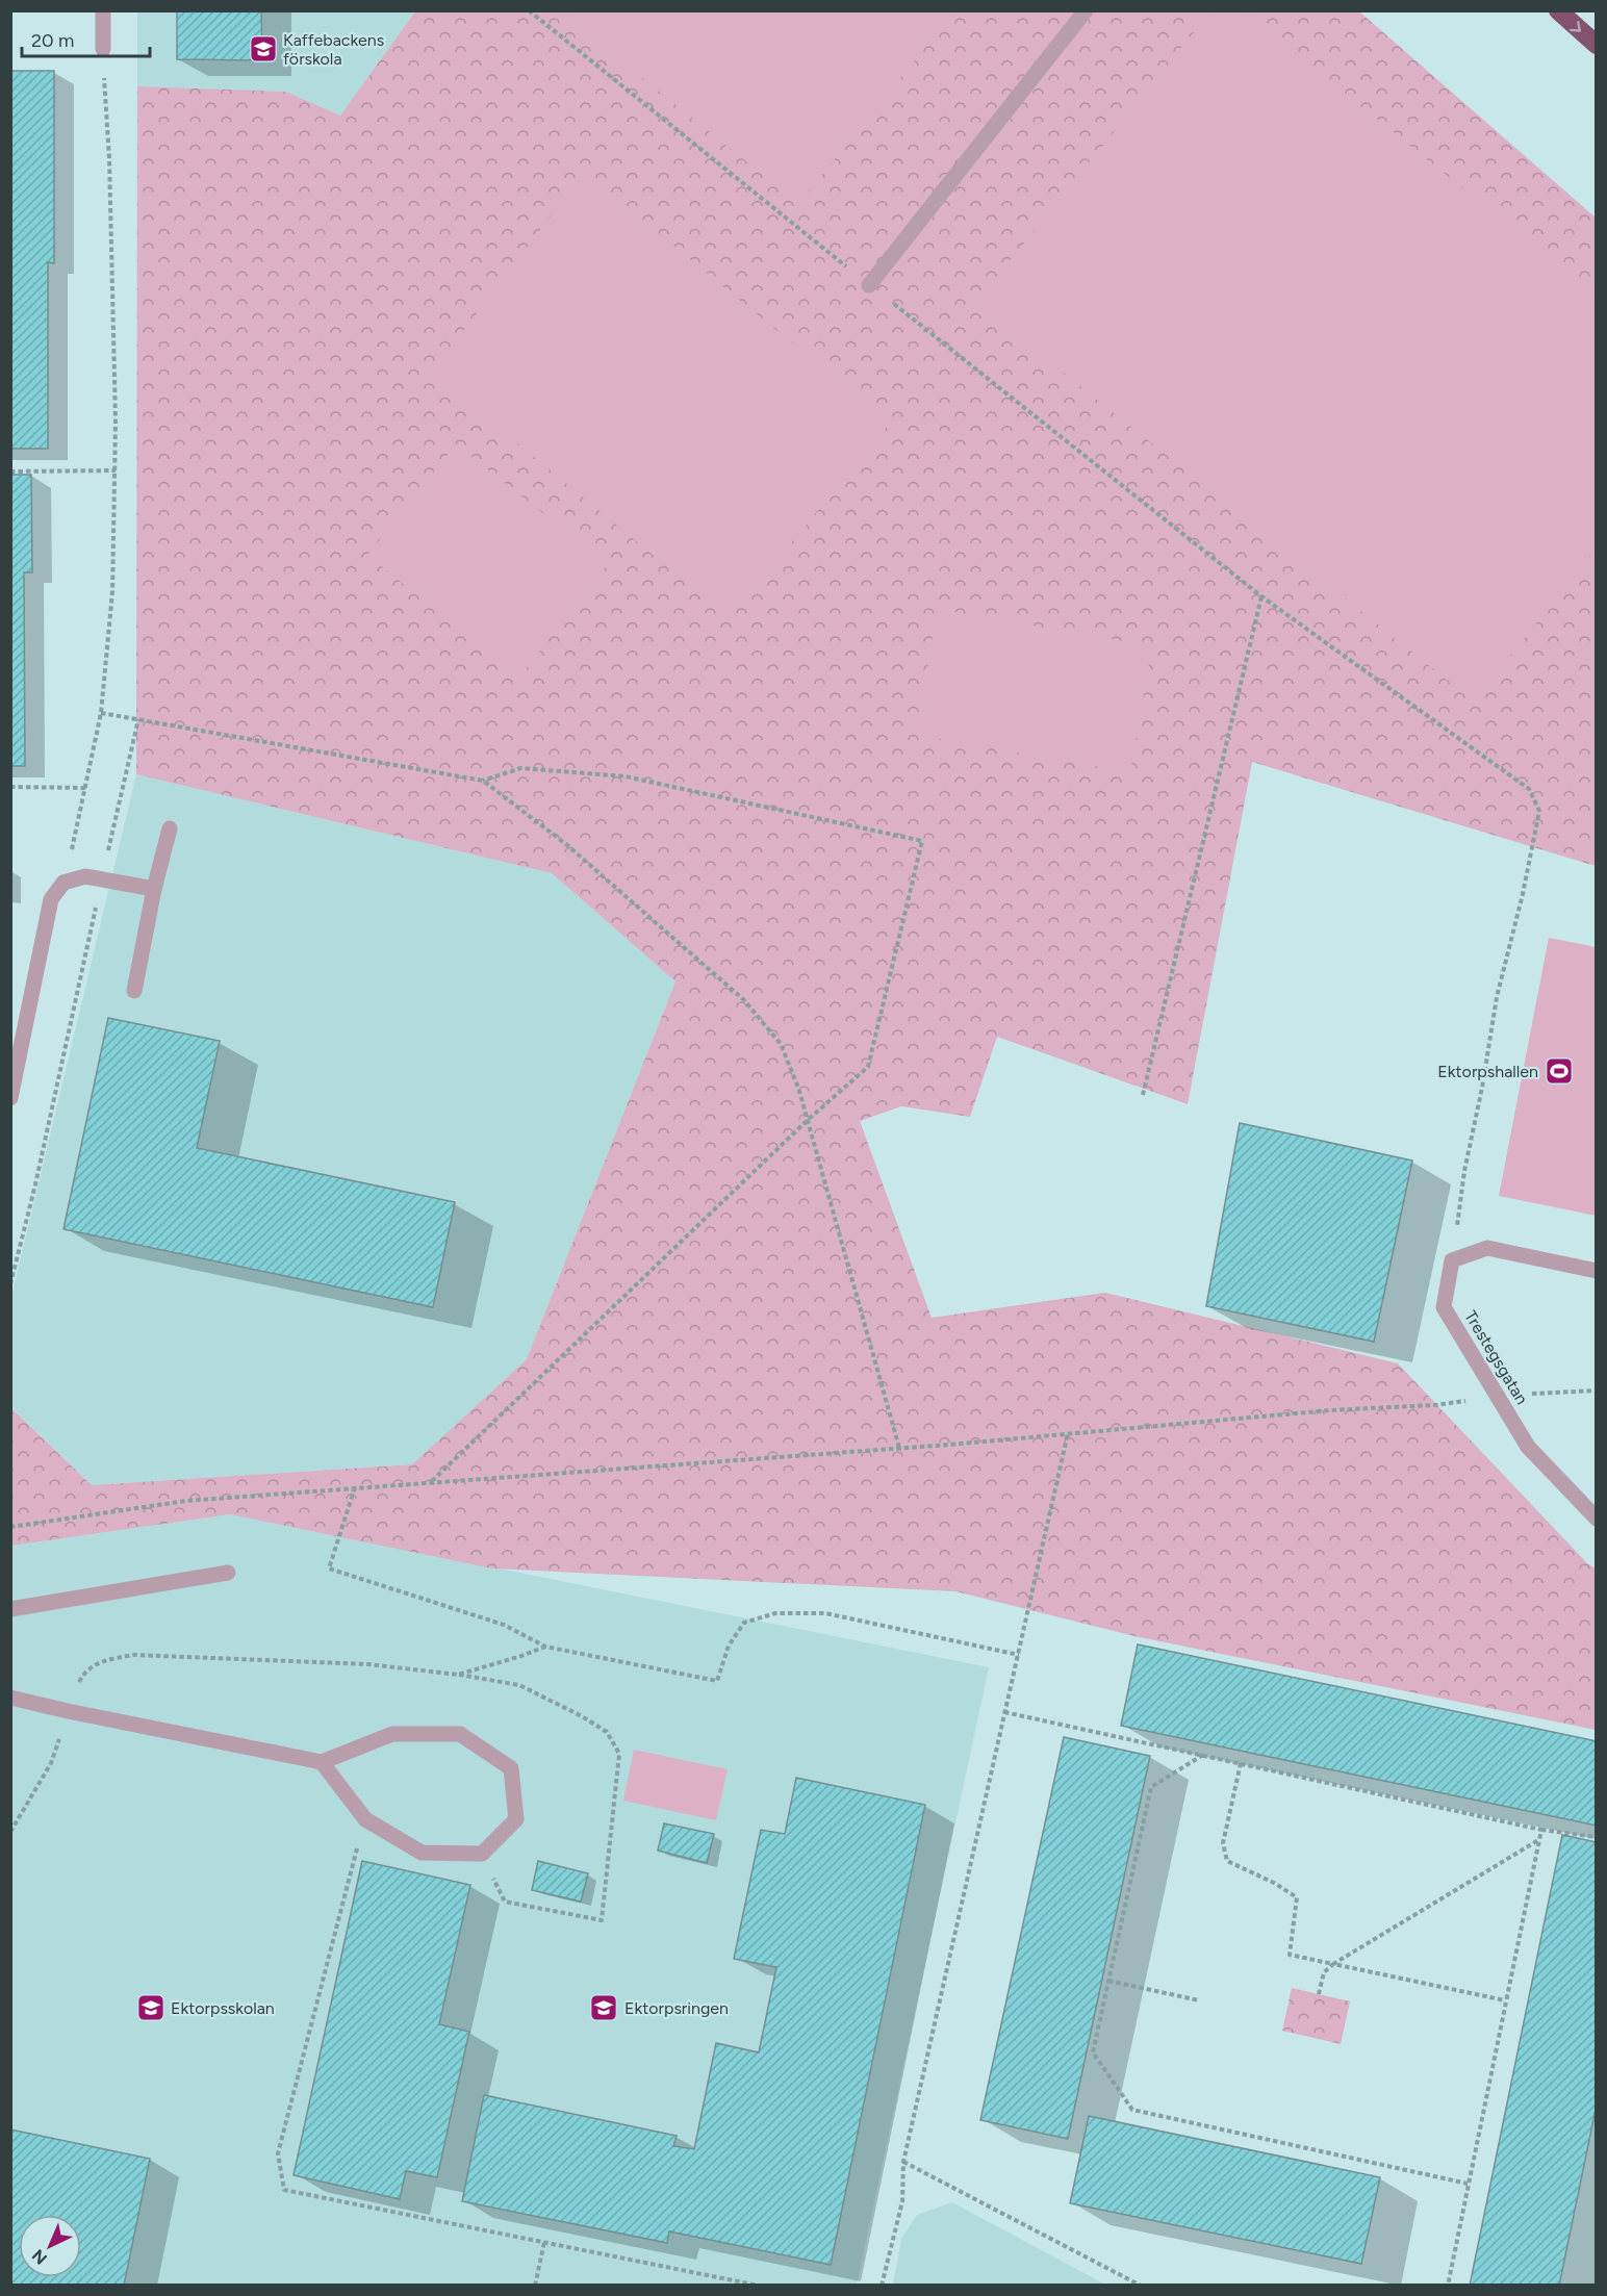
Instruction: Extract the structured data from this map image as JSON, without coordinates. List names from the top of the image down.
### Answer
{
  "streets": {
    "street": ["Trestegsgatan"]
  },
  "places": {
    "school or university": ["Kaffebackens förskola", "Ektorpsskolan", "Ektorpsringen"],
    "sports": ["Ektorpshallen"]
  },
  "scale_bar": "20 m",
  "north": "bottom left"
}
